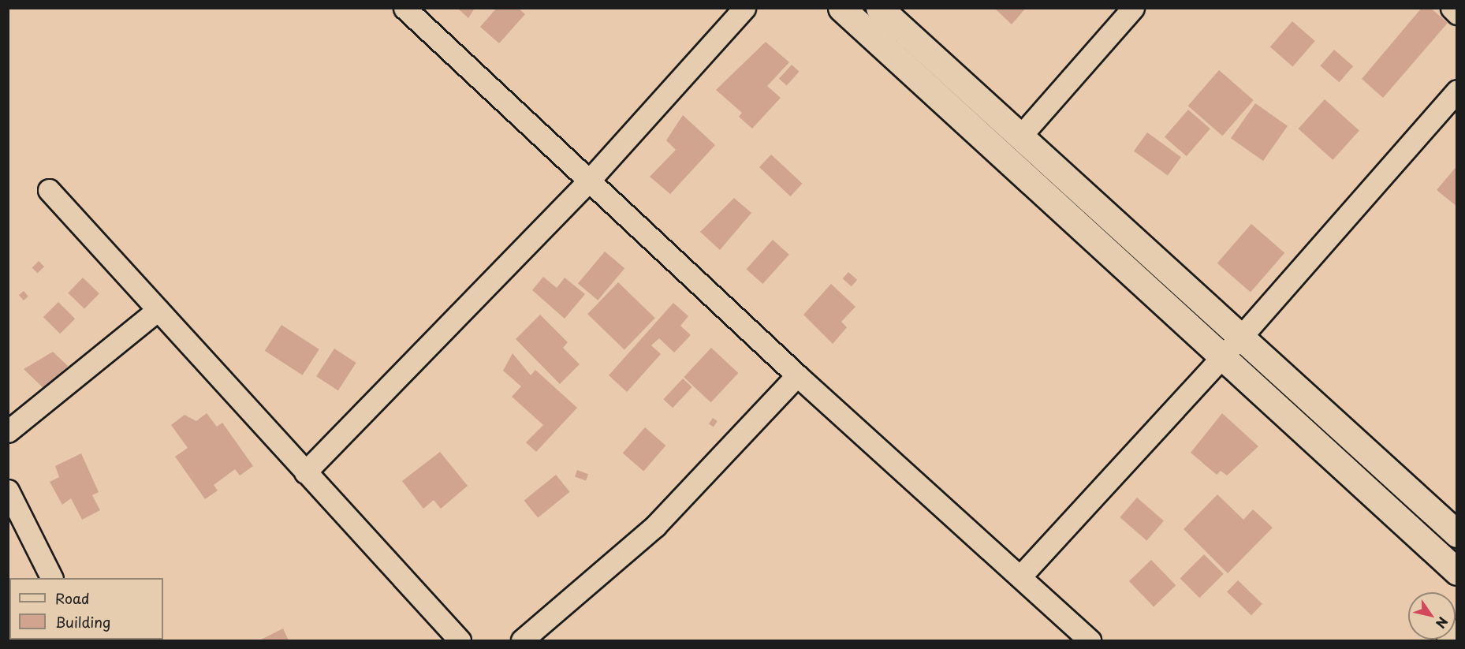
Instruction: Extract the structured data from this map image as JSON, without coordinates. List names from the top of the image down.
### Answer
{
  "legend": ["Road", "Building"],
  "north": "bottom right"
}
